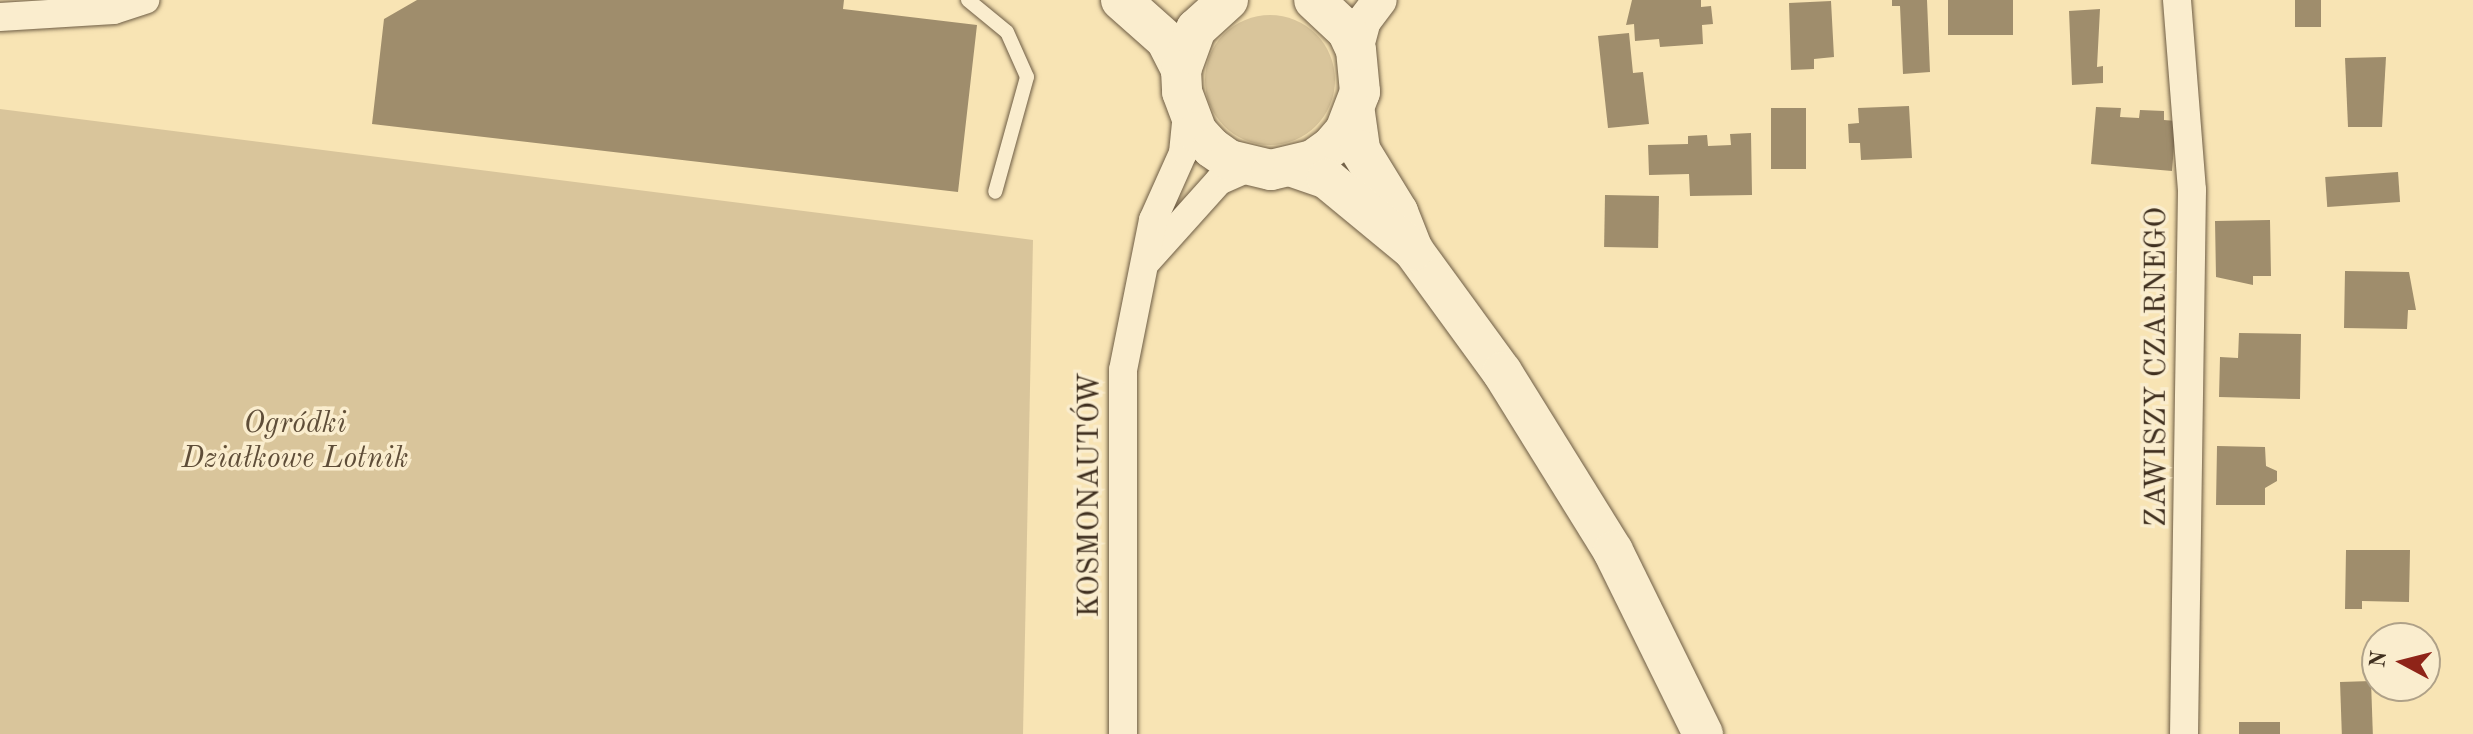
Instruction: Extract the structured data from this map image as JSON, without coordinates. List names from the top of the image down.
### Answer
{
  "streets": {
    "street": ["ZAWISZY CZARNEGO", "KOSMONAUTÓW"]
  },
  "parks": ["Ogródki Działkowe Lotnik"],
  "north": "left"
}
